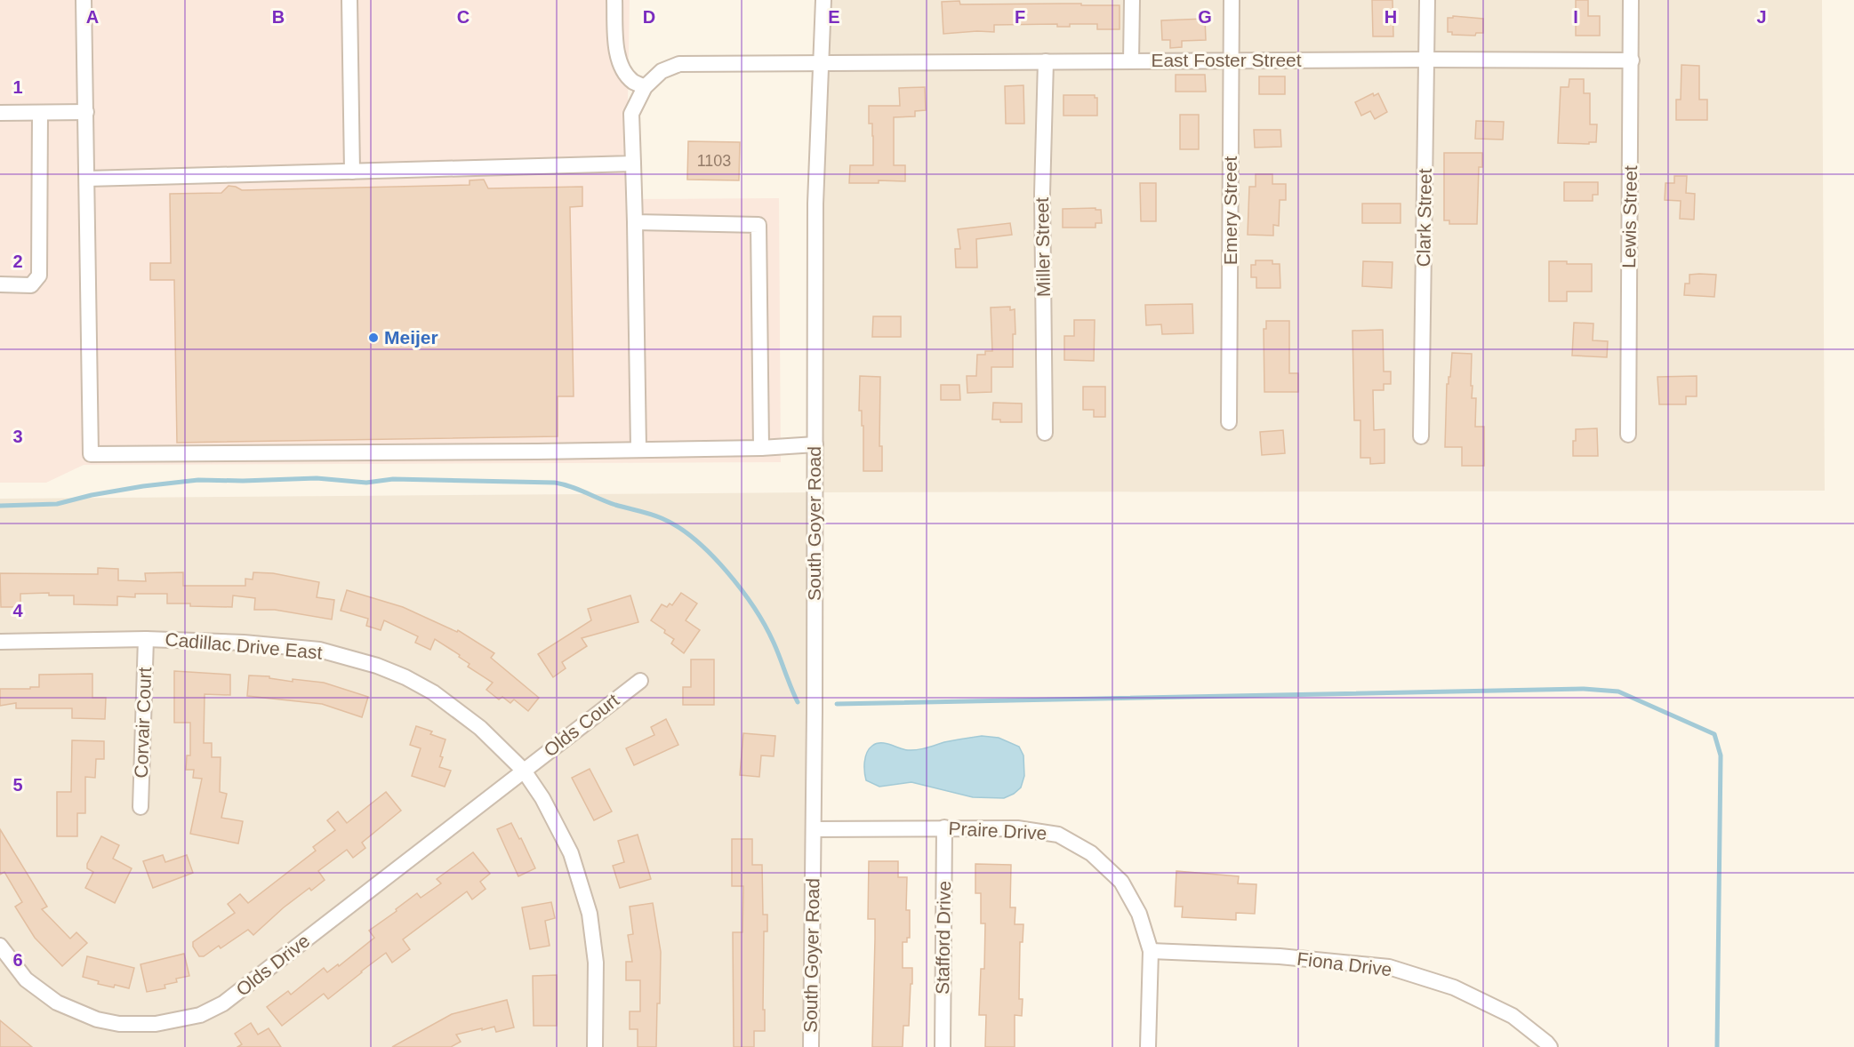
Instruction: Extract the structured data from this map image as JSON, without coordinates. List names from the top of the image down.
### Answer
{
  "streets": {
    "street": [
      "East Foster Street",
      "Emery Street",
      "Lewis Street",
      "Clark Street",
      "Miller Street",
      "South Goyer Road",
      "Cadillac Drive East",
      "Corvair Court",
      "Olds Court",
      "Praire Drive",
      "Stafford Drive",
      "Fiona Drive",
      "Olds Drive"
    ]
  },
  "crossings": [
    ["East Foster Street", "Emery Street"],
    ["East Foster Street", "Lewis Street"],
    ["East Foster Street", "Clark Street"],
    ["East Foster Street", "Miller Street"],
    ["East Foster Street", "South Goyer Road"],
    ["South Goyer Road", "Praire Drive"],
    ["Cadillac Drive East", "Corvair Court"],
    ["Cadillac Drive East", "Olds Court"],
    ["Cadillac Drive East", "Olds Drive"],
    ["Olds Court", "Olds Drive"],
    ["Praire Drive", "Stafford Drive"],
    ["Praire Drive", "Fiona Drive"]
  ],
  "places": ["Meijer"],
  "house_numbers": ["1103"],
  "grid": {
    "columns": [
      "A",
      "B",
      "C",
      "D",
      "E",
      "F",
      "G",
      "H",
      "I",
      "J"
    ],
    "rows": [
      "1",
      "2",
      "3",
      "4",
      "5",
      "6"
    ]
  }
}
